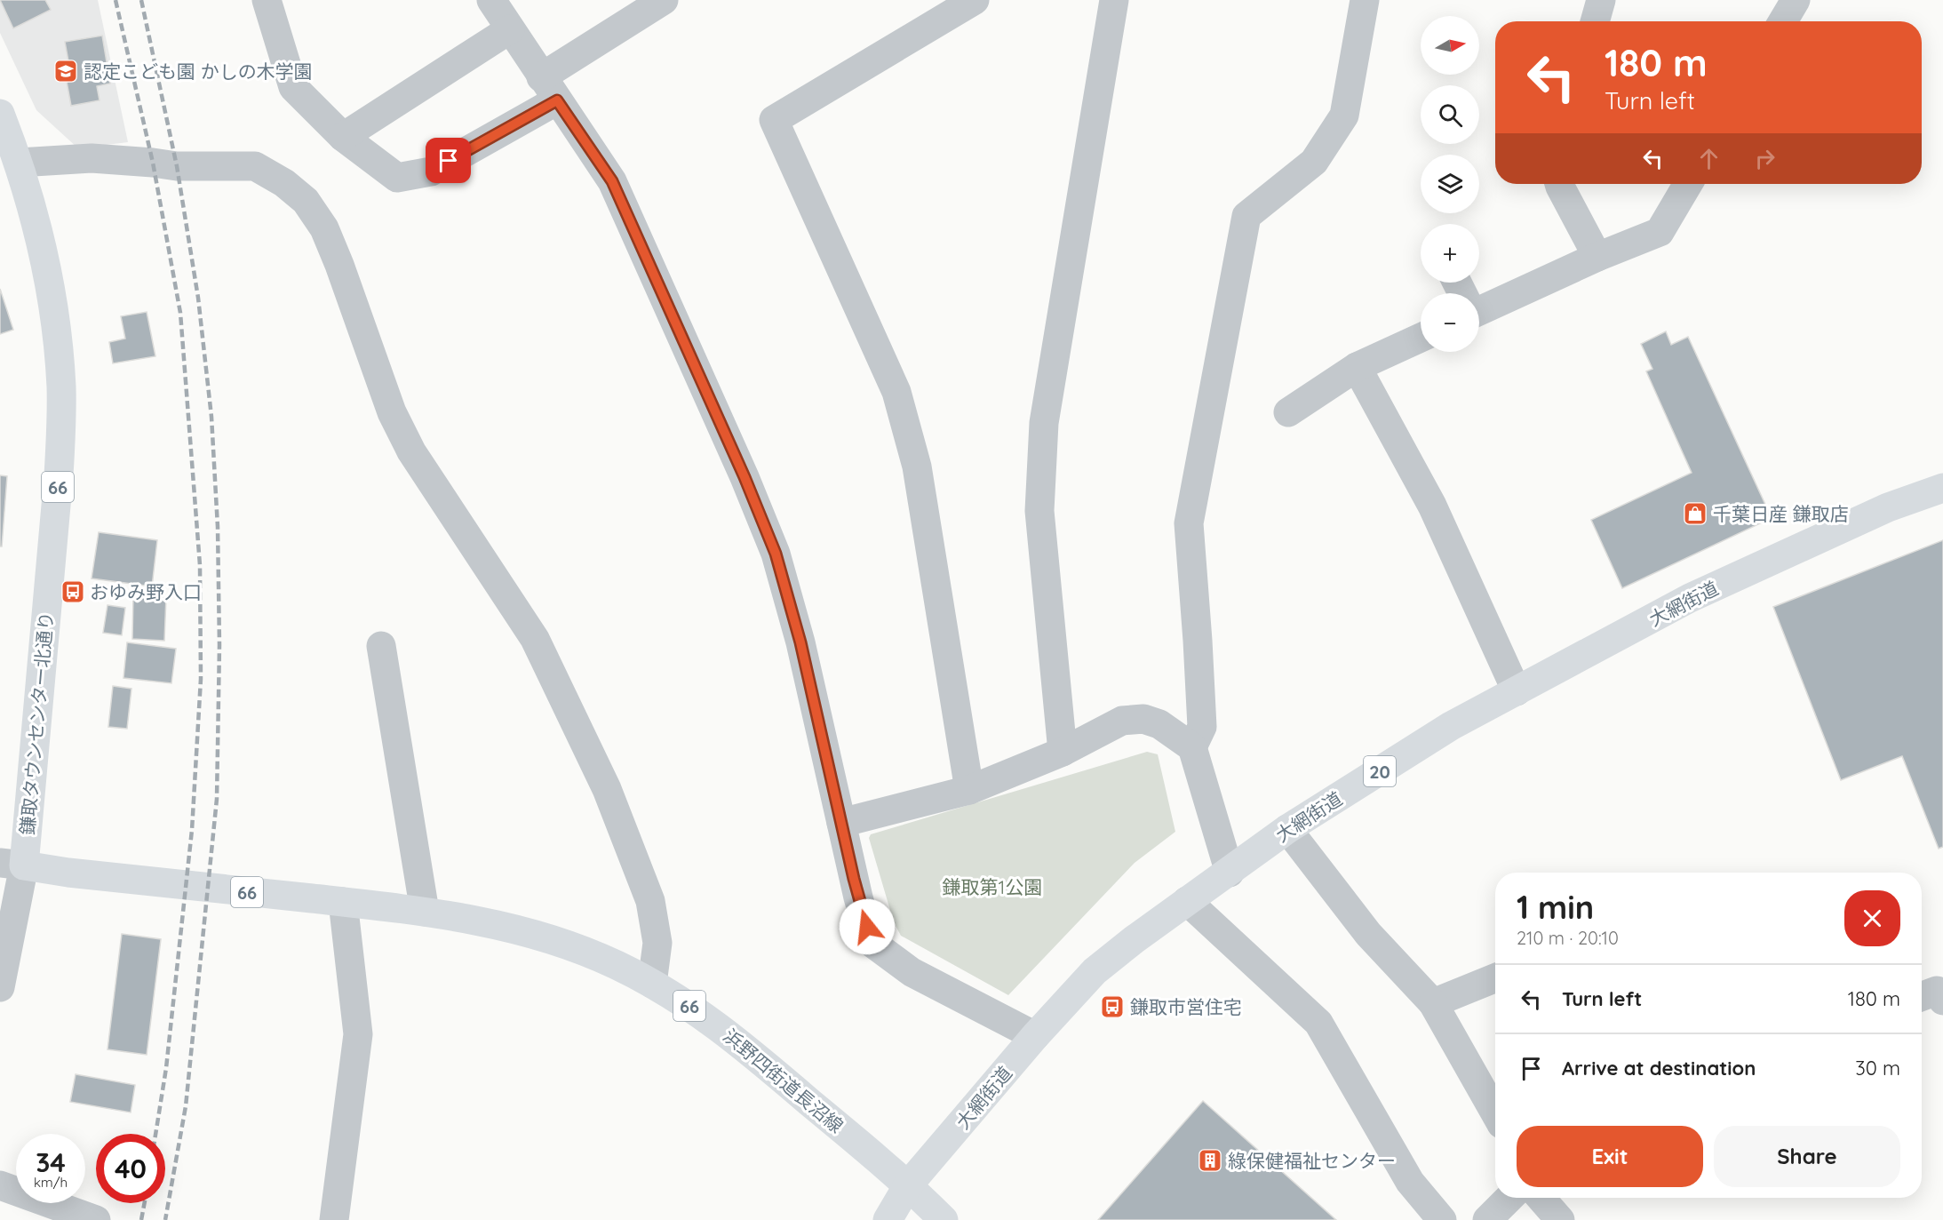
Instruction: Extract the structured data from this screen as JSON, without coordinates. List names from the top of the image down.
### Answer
{
  "streets": {
    "main road": [
      "66",
      "大網街道",
      "鎌取タウンセンター北通り",
      "20",
      "浜野四街道長沼線"
    ]
  },
  "crossings": [
    ["66", "鎌取タウンセンター北通り"],
    ["66", "浜野四街道長沼線"],
    ["大網街道", "浜野四街道長沼線"]
  ],
  "parks": ["鎌取第1公園"],
  "places": {
    "school or university": ["認定こども園 かしの木学園"],
    "shop": ["千葉日産 鎌取店"],
    "bus stop": ["おゆみ野入口", "鎌取市営住宅"],
    "building": ["綠保健福祉センター"]
  },
  "north": "right",
  "page": {
    "map_buttons": ["+", "−"],
    "turn": ["180 m", "Turn left"],
    "heading": ["1 min", "210 m · 20:10"],
    "list": [
      {
        "name": "Turn left",
        "value": "180 m"
      },
      {
        "name": "Arrive at destination",
        "value": "30 m"
      }
    ],
    "buttons": ["Exit", "Share"],
    "speed": "34 km/h",
    "limit": "40"
  }
}
